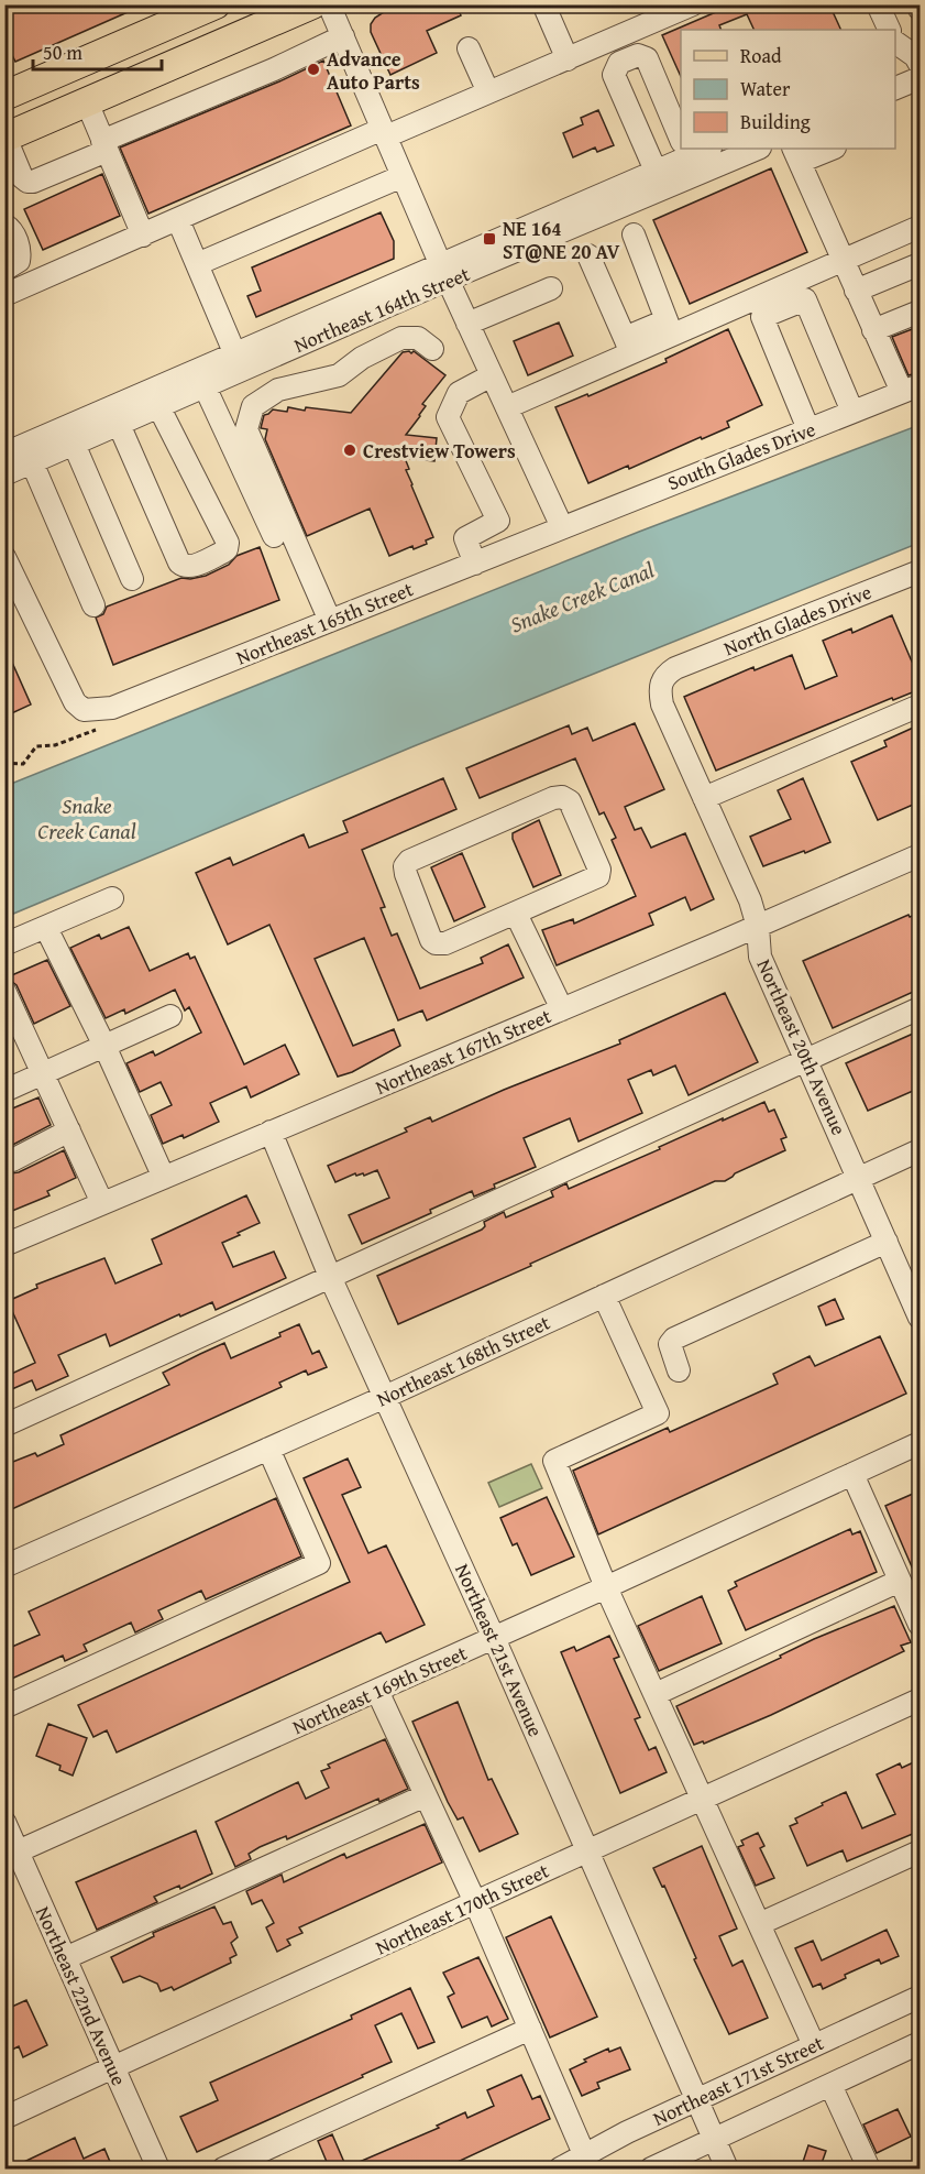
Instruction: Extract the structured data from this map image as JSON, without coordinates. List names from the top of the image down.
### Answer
{
  "streets": {
    "street": [
      "Northeast 164th Street",
      "South Glades Drive",
      "North Glades Drive",
      "Northeast 165th Street",
      "Northeast 20th Avenue",
      "Northeast 167th Street",
      "Northeast 168th Street",
      "Northeast 21st Avenue",
      "Northeast 169th Street",
      "Northeast 170th Street",
      "Northeast 22nd Avenue",
      "Northeast 171st Street"
    ]
  },
  "crossings": [
    ["South Glades Drive", "Northeast 165th Street"],
    ["North Glades Drive", "Northeast 20th Avenue"],
    ["Northeast 20th Avenue", "Northeast 167th Street"],
    ["Northeast 20th Avenue", "Northeast 168th Street"],
    ["Northeast 167th Street", "Northeast 21st Avenue"],
    ["Northeast 168th Street", "Northeast 21st Avenue"],
    ["Northeast 21st Avenue", "Northeast 169th Street"],
    ["Northeast 21st Avenue", "Northeast 170th Street"],
    ["Northeast 21st Avenue", "Northeast 171st Street"],
    ["Northeast 169th Street", "Northeast 22nd Avenue"],
    ["Northeast 170th Street", "Northeast 22nd Avenue"]
  ],
  "water": ["Snake Creek Canal"],
  "places": {
    "other": ["Advance Auto Parts", "Crestview Towers"],
    "transit": ["NE 164 ST@NE 20 AV"]
  },
  "legend": ["Road", "Water", "Building"],
  "scale_bar": "50 m"
}
